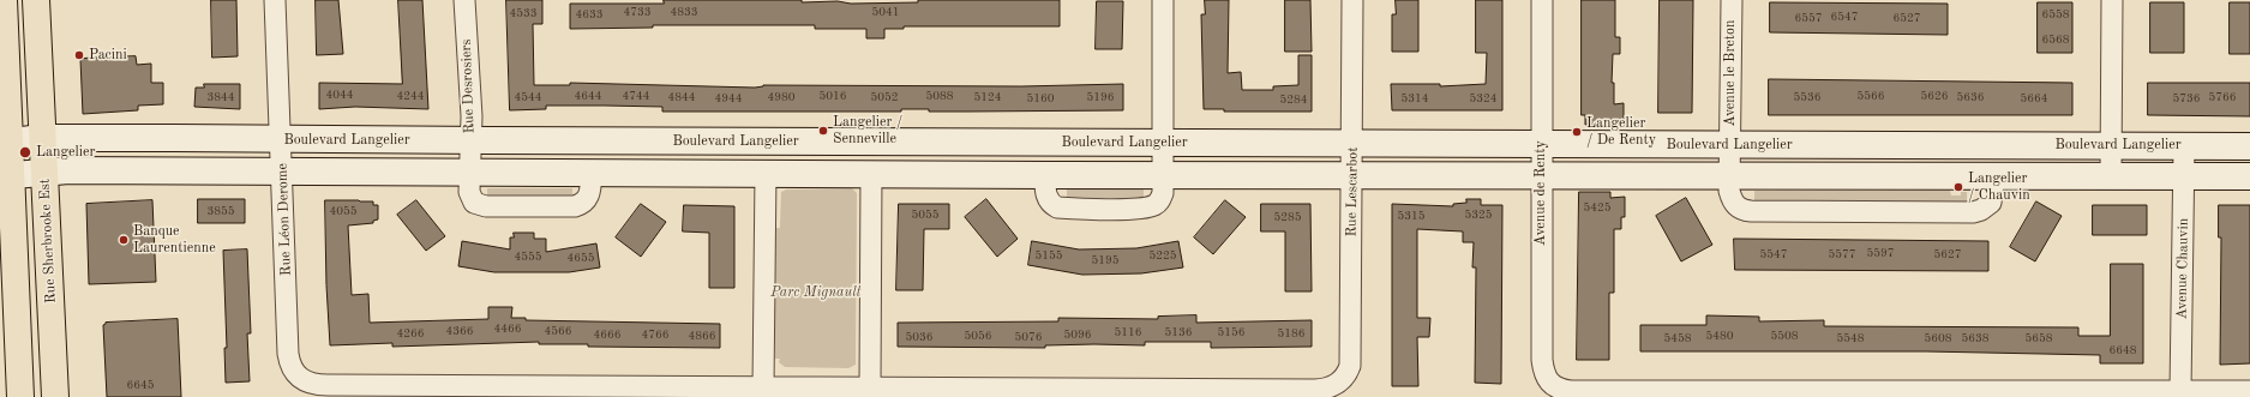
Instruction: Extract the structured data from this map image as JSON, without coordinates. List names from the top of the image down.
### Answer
{
  "streets": {
    "main road": ["Boulevard Langelier", "Rue Sherbrooke Est"],
    "street": [
      "Avenue le Breton",
      "Rue Desrosiers",
      "Rue Lescarbot",
      "Avenue de Renty",
      "Rue Léon Derome",
      "Avenue Chauvin"
    ]
  },
  "crossings": [
    ["Avenue le Breton", "Boulevard Langelier"],
    ["Rue Desrosiers", "Boulevard Langelier"],
    ["Boulevard Langelier", "Rue Lescarbot"],
    ["Boulevard Langelier", "Avenue de Renty"],
    ["Boulevard Langelier", "Rue Léon Derome"],
    ["Boulevard Langelier", "Rue Sherbrooke Est"],
    ["Boulevard Langelier", "Avenue Chauvin"],
    ["Avenue de Renty", "Avenue Chauvin"]
  ],
  "parks": ["Parc Mignault"],
  "places": [
    "Pacini",
    "Langelier / Senneville",
    "Langelier / De Renty",
    "Langelier",
    "Langelier / Chauvin",
    "Banque Laurentienne"
  ],
  "house_numbers": [
    "4733",
    "4833",
    "5041",
    "4533",
    "4633",
    "6558",
    "6547",
    "6557",
    "6527",
    "6568",
    "4044",
    "4244",
    "4644",
    "4744",
    "5016",
    "5088",
    "5566",
    "5626",
    "3844",
    "4544",
    "4844",
    "4980",
    "5052",
    "5124",
    "5196",
    "5536",
    "5636",
    "5766",
    "4944",
    "5160",
    "5314",
    "5324",
    "5664",
    "5736",
    "5284",
    "5425",
    "3855",
    "4055",
    "5055",
    "5325",
    "5315",
    "5285",
    "5597",
    "5547",
    "5577",
    "5627",
    "5155",
    "5225",
    "4555",
    "4655",
    "5195",
    "4466",
    "4366",
    "4566",
    "5116",
    "5136",
    "5156",
    "4266",
    "5186",
    "4666",
    "4766",
    "5096",
    "4866",
    "5056",
    "5480",
    "5508",
    "5036",
    "5076",
    "5458",
    "5548",
    "5608",
    "5638",
    "5658",
    "6648",
    "6645"
  ]
}
